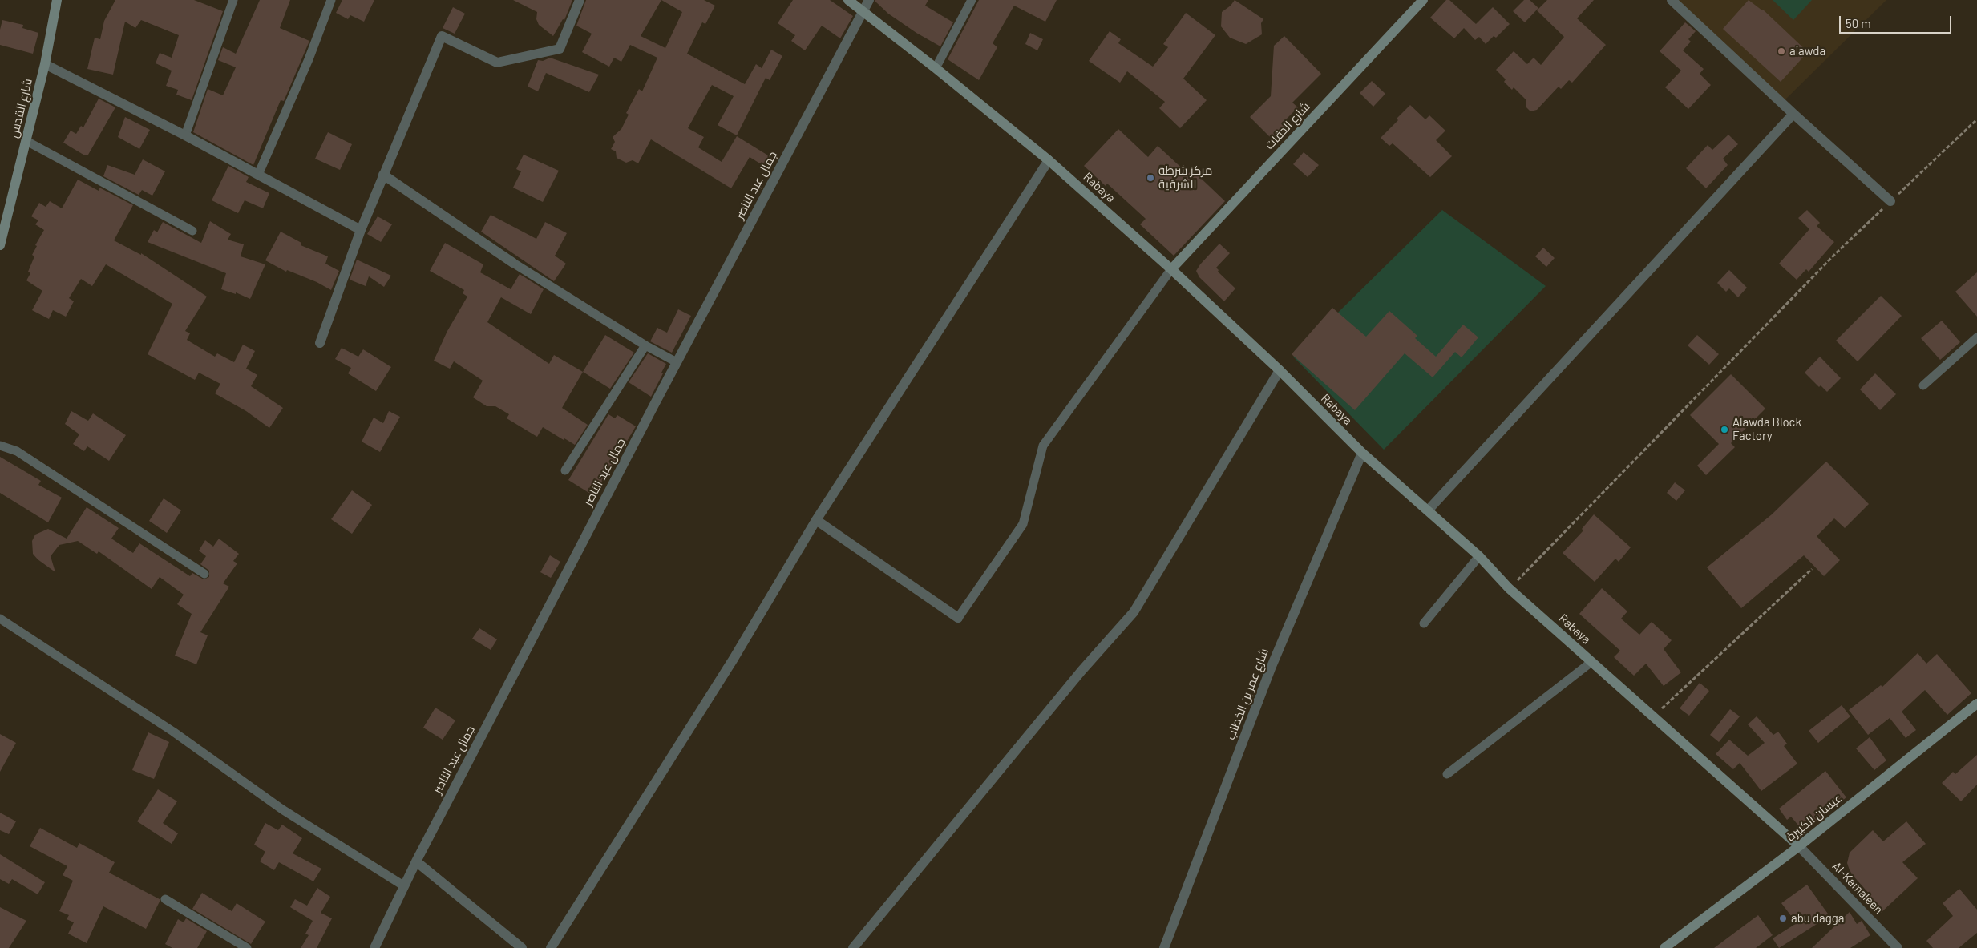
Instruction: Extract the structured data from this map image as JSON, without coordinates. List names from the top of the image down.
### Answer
{
  "streets": {
    "street": [
      "شارع القدس",
      "شارع الدقات",
      "جمال عبد الناصر",
      "Rabaya",
      "شارع عمر بن الخطاب",
      "عبسان الكبيرة",
      "Al-Kamaleen"
    ]
  },
  "crossings": [
    ["شارع الدقات", "Rabaya"],
    ["جمال عبد الناصر", "Rabaya"],
    ["Rabaya", "شارع عمر بن الخطاب"],
    ["Rabaya", "عبسان الكبيرة"],
    ["Rabaya", "Al-Kamaleen"],
    ["عبسان الكبيرة", "Al-Kamaleen"]
  ],
  "places": [
    "alawda",
    "مركز شرطة الشرقية",
    "Alawda Block Factory",
    "abu dagga"
  ],
  "scale_bar": "50 m"
}
